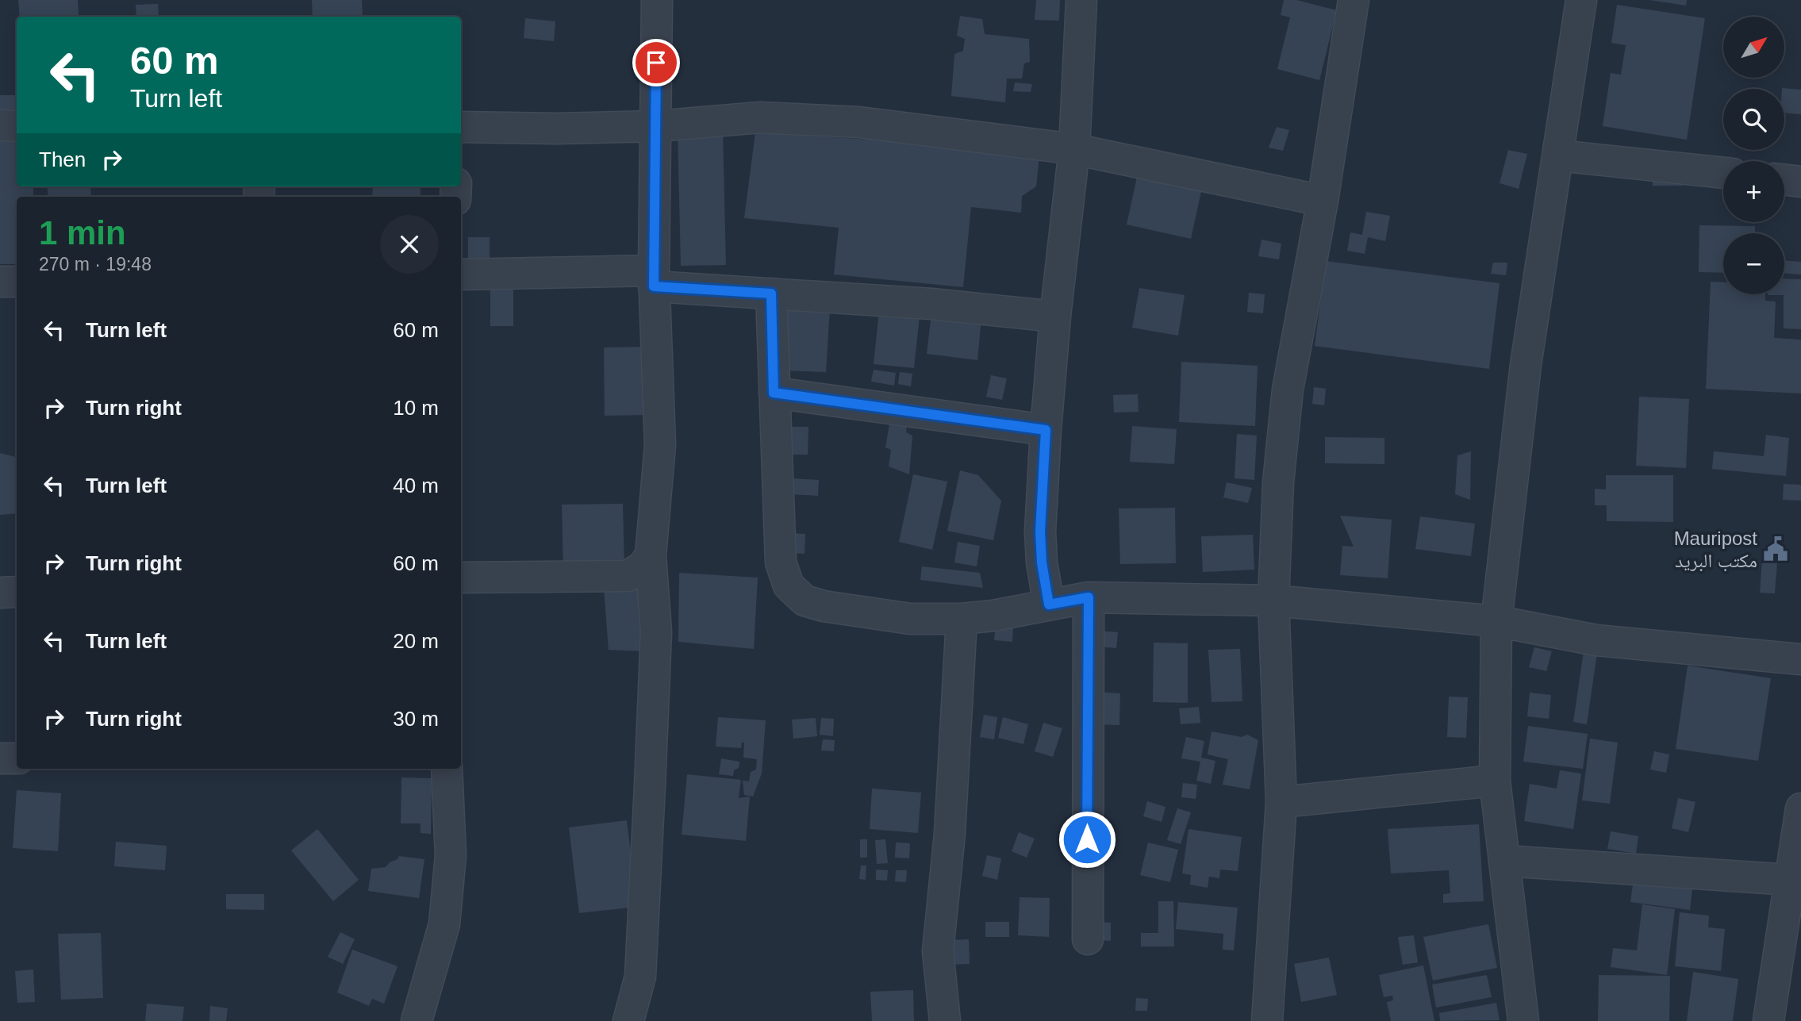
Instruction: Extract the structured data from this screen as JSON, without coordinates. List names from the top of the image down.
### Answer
{
  "places": {
    "public building": ["Mauripost مكتب البريد"]
  },
  "north": "top right",
  "page": {
    "map_buttons": ["+", "−"],
    "turn": ["60 m", "Turn left"],
    "then": "Then",
    "heading": ["1 min", "270 m · 19:48"],
    "list": [
      {
        "name": "Turn left",
        "value": "60 m"
      },
      {
        "name": "Turn right",
        "value": "10 m"
      },
      {
        "name": "Turn left",
        "value": "40 m"
      },
      {
        "name": "Turn right",
        "value": "60 m"
      },
      {
        "name": "Turn left",
        "value": "20 m"
      },
      {
        "name": "Turn right",
        "value": "30 m"
      }
    ]
  }
}
